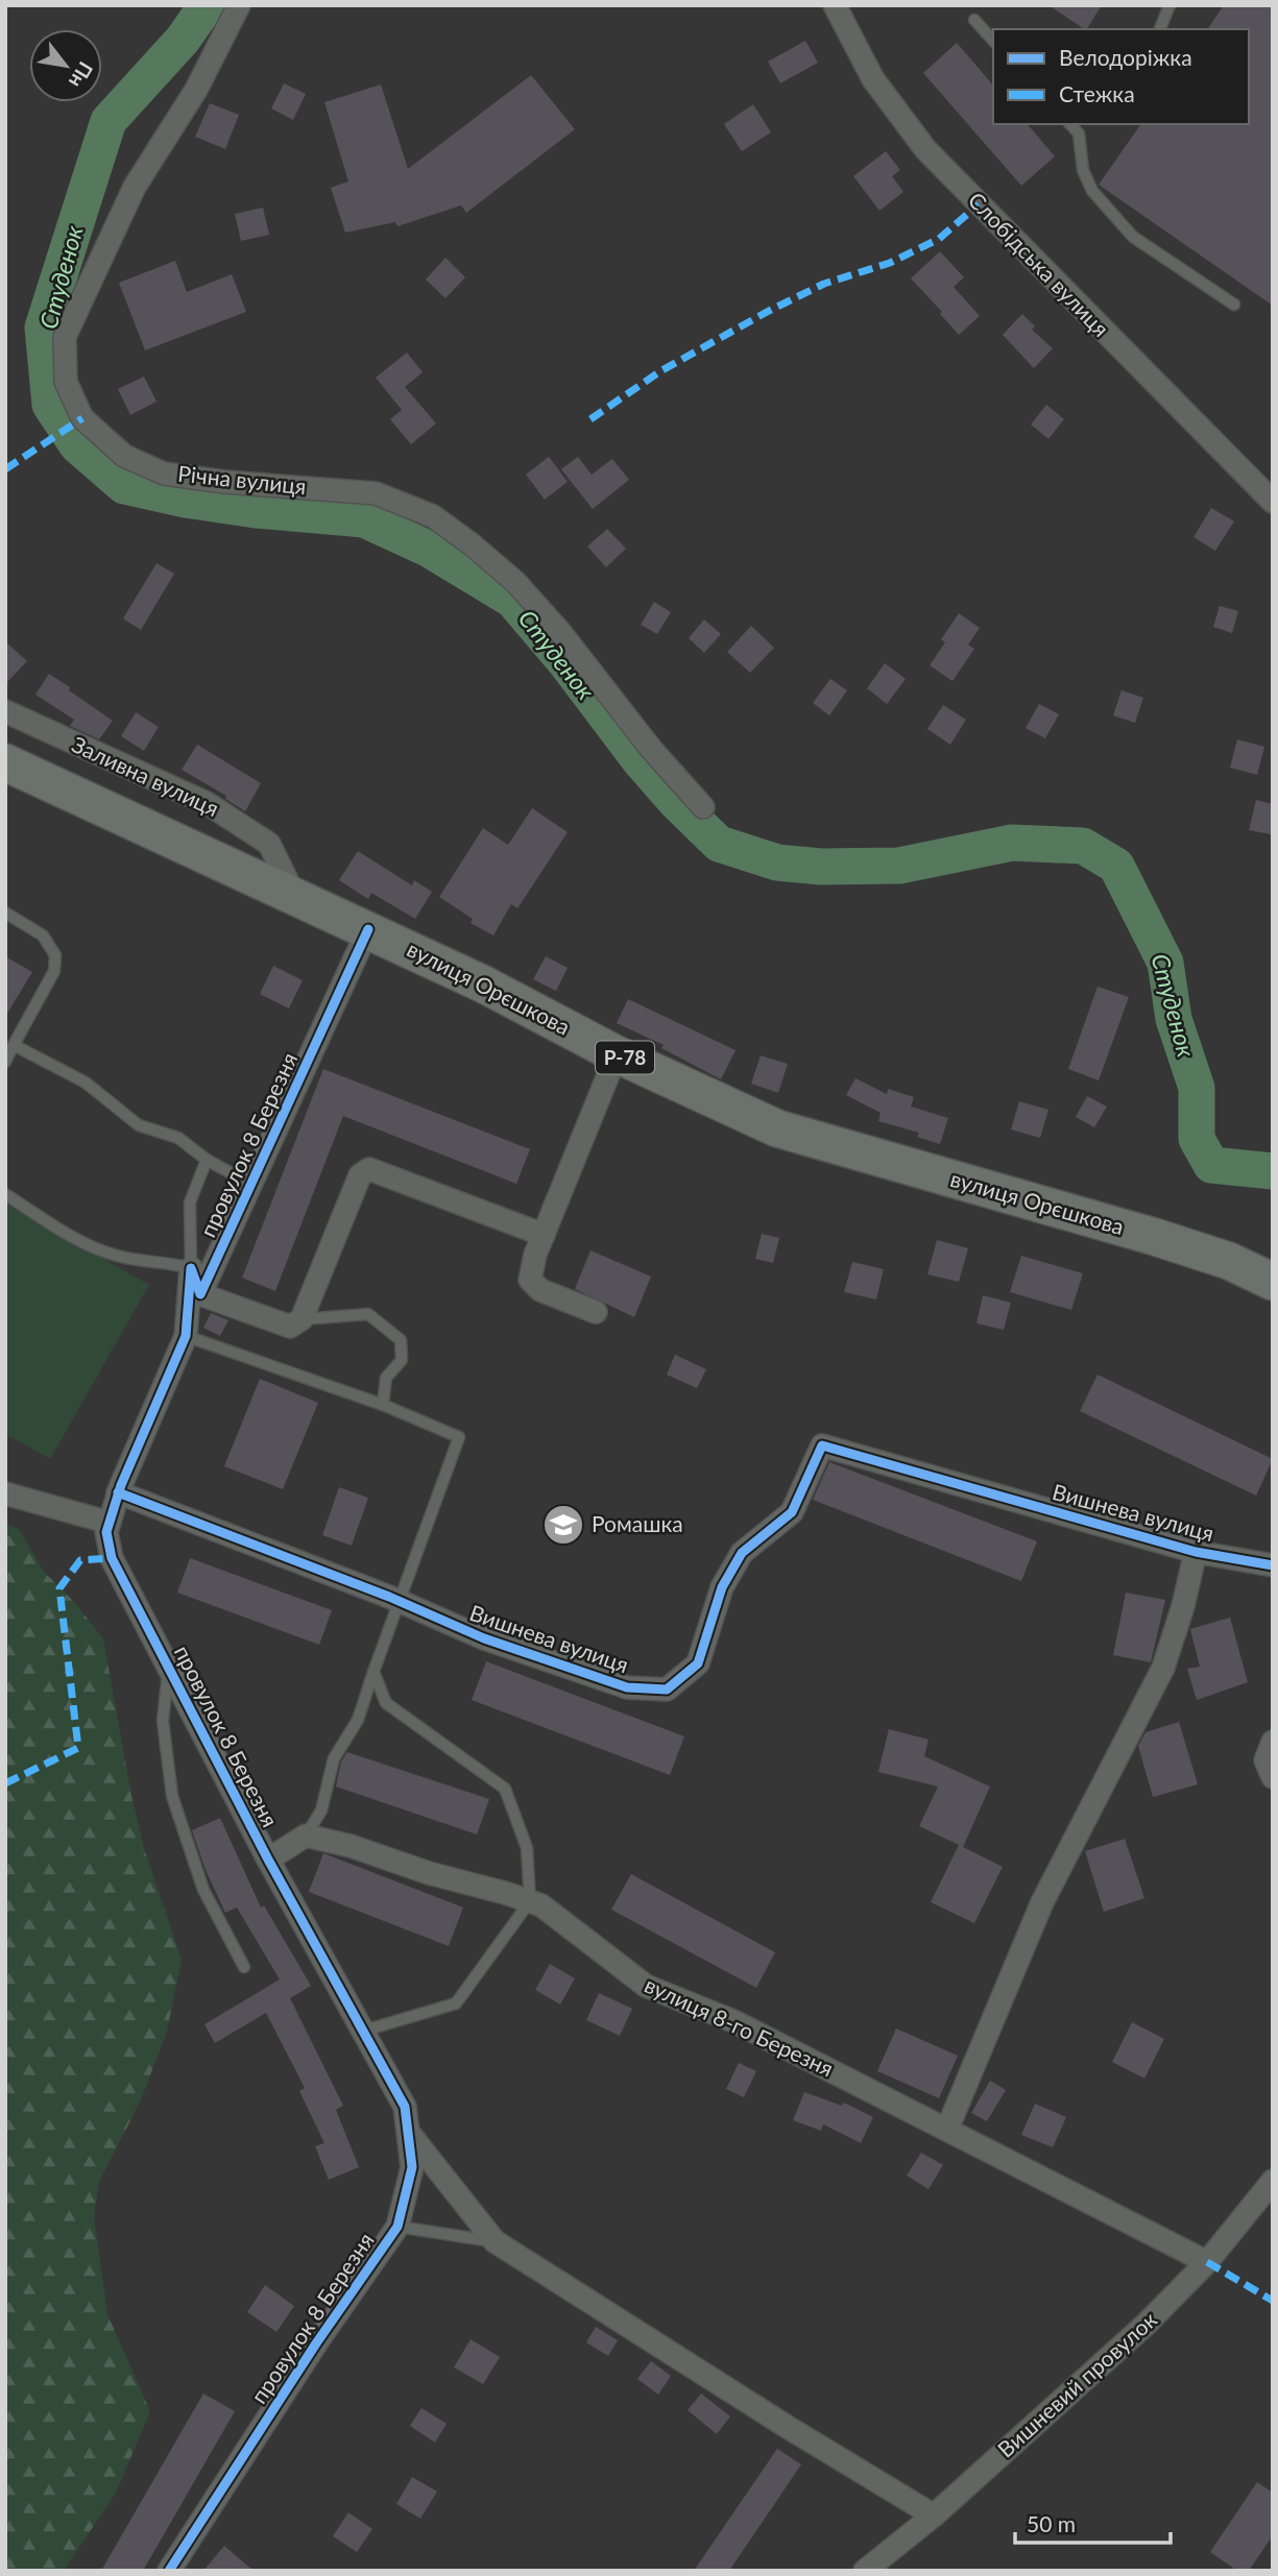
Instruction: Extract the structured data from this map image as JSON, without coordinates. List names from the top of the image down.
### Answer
{
  "streets": {
    "main road": ["вулиця Орєшкова", "Р-78"],
    "street": [
      "Слобідська вулиця",
      "Річна вулиця",
      "Заливна вулиця",
      "провулок 8 Березня",
      "Вишнева вулиця",
      "вулиця 8-го Березня",
      "Вишневий провулок"
    ]
  },
  "crossings": [
    ["Заливна вулиця", "вулиця Орєшкова"],
    ["вулиця Орєшкова", "провулок 8 Березня"],
    ["провулок 8 Березня", "Вишнева вулиця"],
    ["вулиця 8-го Березня", "Вишневий провулок"]
  ],
  "water": ["Студенок"],
  "places": {
    "school or university": ["Ромашка"]
  },
  "legend": ["Велодоріжка", "Стежка"],
  "scale_bar": "50 m",
  "north": "bottom right"
}
